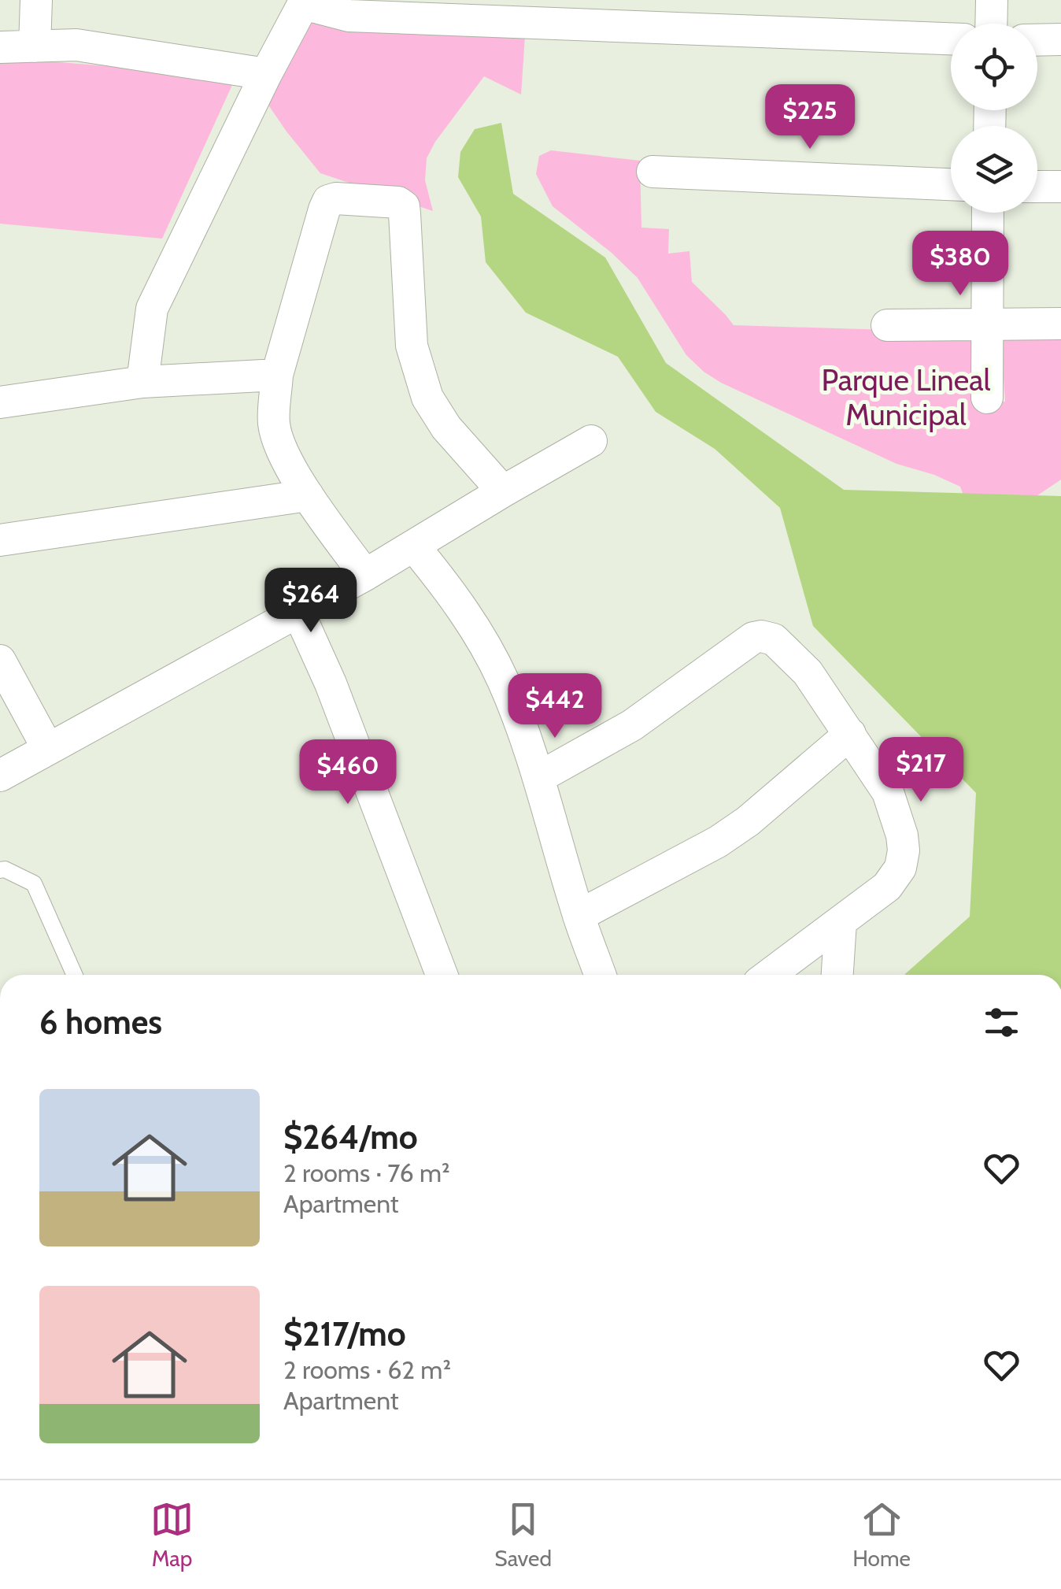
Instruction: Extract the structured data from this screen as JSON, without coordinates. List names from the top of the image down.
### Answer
{
  "parks": ["Parque Lineal Municipal"],
  "page": {
    "price": [
      "$225",
      "$380",
      "$264",
      "$442",
      "$217",
      "$460"
    ],
    "heading": "6 homes",
    "list": [
      {
        "name": "$264/mo",
        "note": "2 rooms · 76 m² · Apartment"
      },
      {
        "name": "$217/mo",
        "note": "2 rooms · 62 m² · Apartment"
      }
    ],
    "tabs": ["Map", "Saved", "Home"]
  }
}
